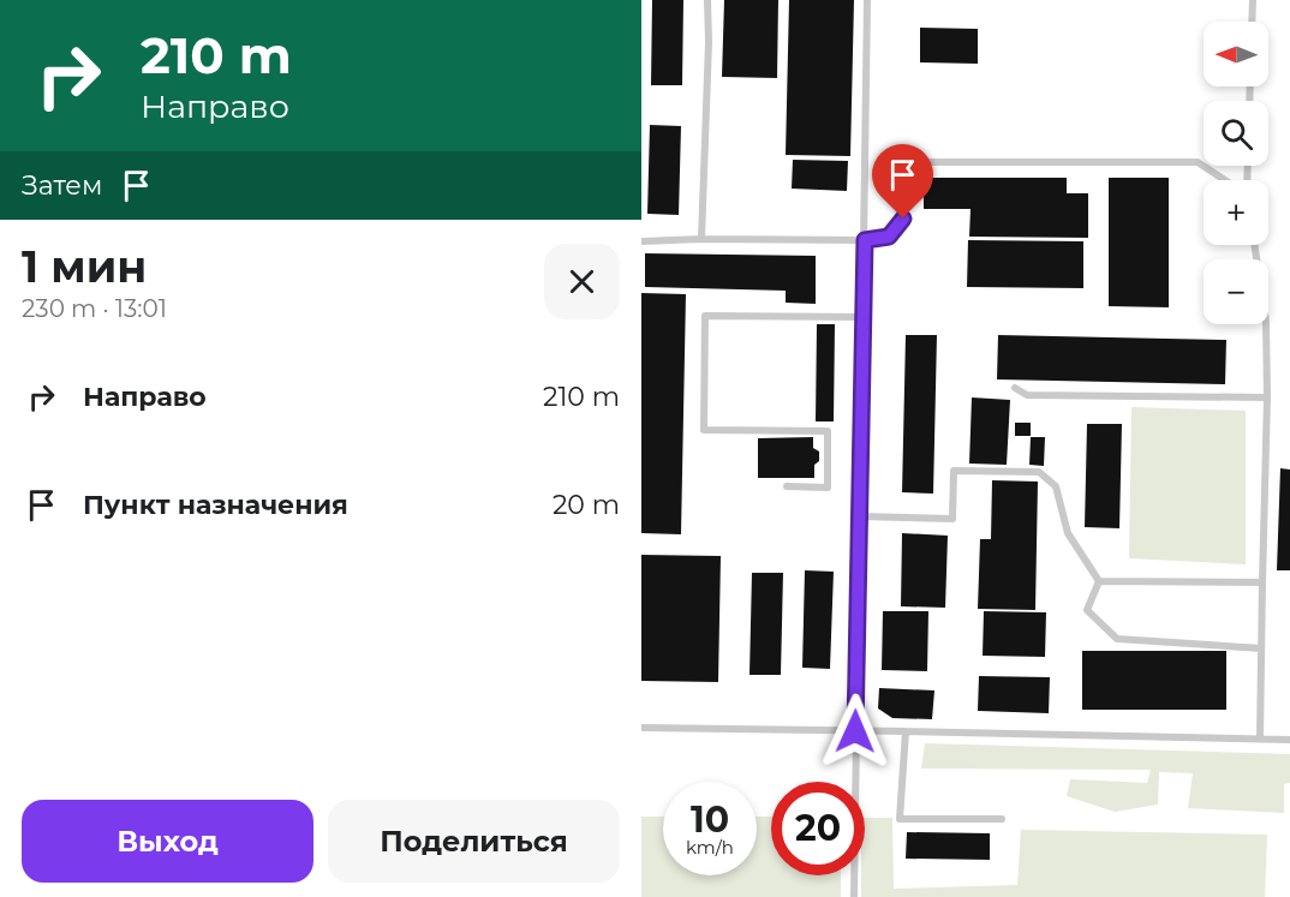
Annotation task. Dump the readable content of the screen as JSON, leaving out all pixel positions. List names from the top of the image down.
{
  "north": "left",
  "page": {
    "turn": ["210 m", "Направо"],
    "map_buttons": ["+", "−"],
    "then": "Затем",
    "heading": ["1 мин", "230 m · 13:01"],
    "list": [
      {
        "name": "Направо",
        "value": "210 m"
      },
      {
        "name": "Пункт назначения",
        "value": "20 m"
      }
    ],
    "speed": "10 km/h",
    "limit": "20",
    "buttons": ["Выход", "Поделиться"]
  }
}
